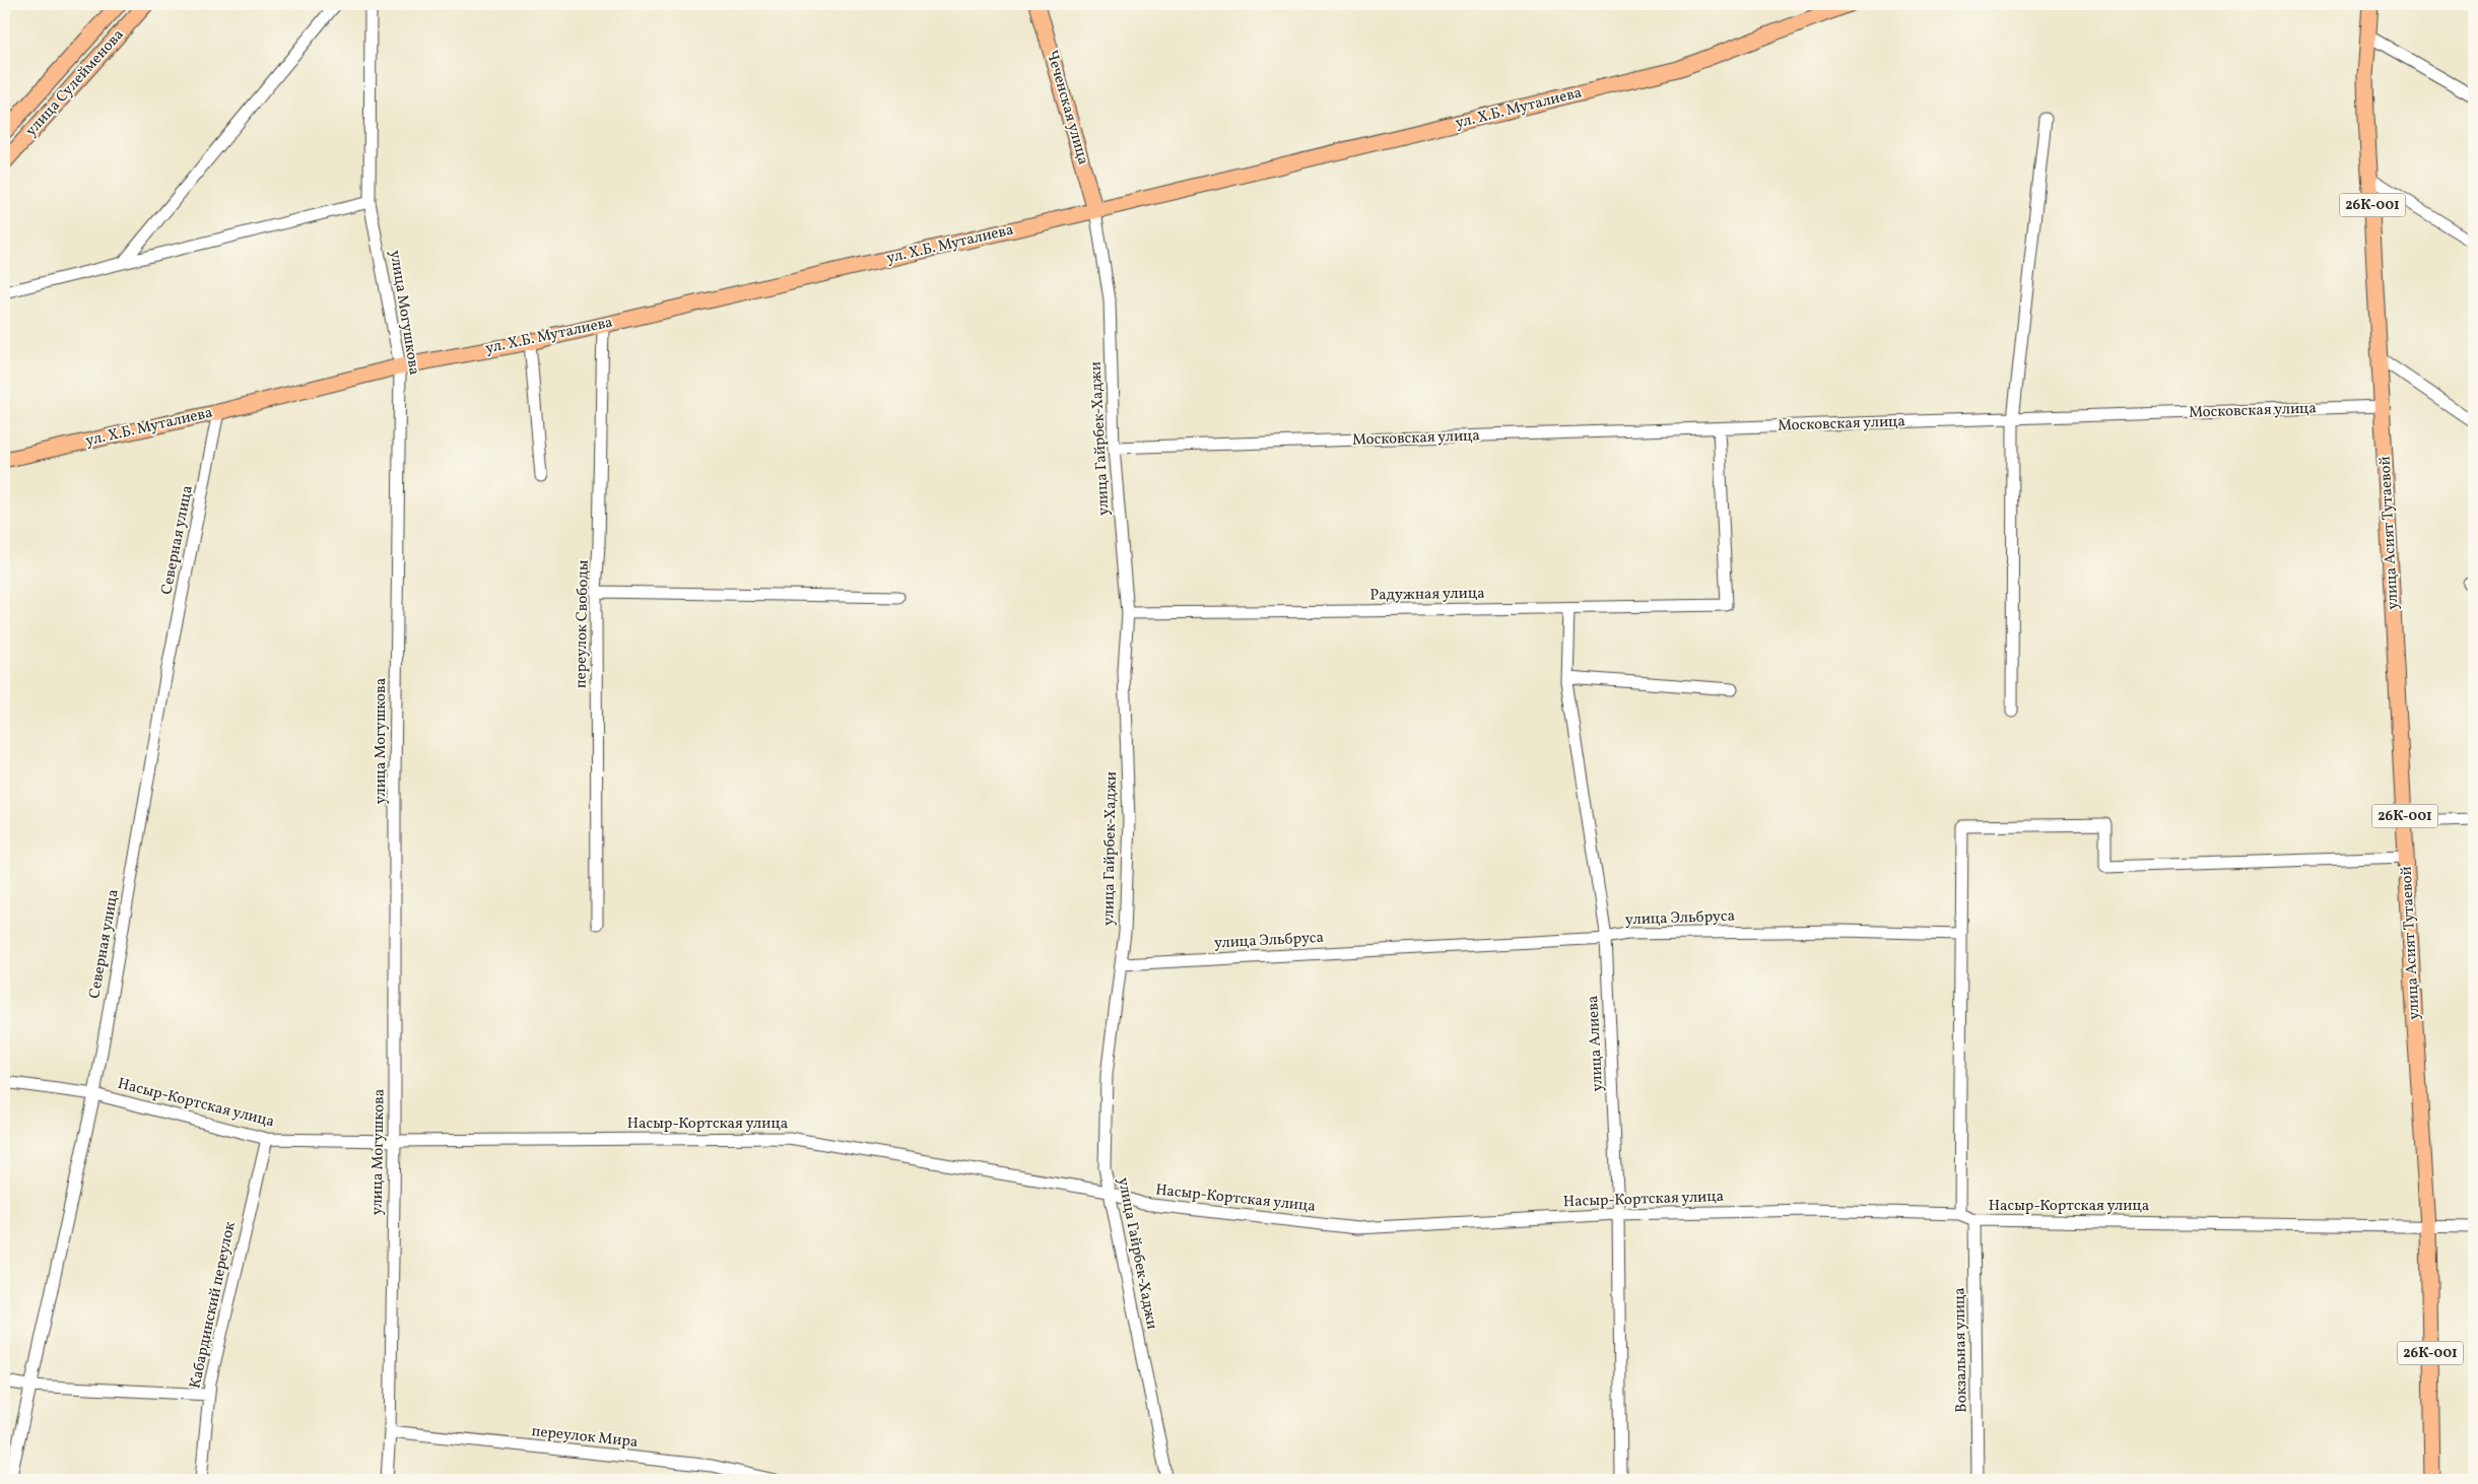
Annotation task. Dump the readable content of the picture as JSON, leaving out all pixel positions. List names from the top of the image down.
{
  "streets": {
    "main road": [
      "улица Сулейменова",
      "Чеченская улица",
      "ул. Х.Б. Муталиева",
      "26К-001",
      "улица Асият Тутаевой"
    ],
    "street": [
      "улица Могушкова",
      "Московская улица",
      "улица Гайрбек-Хаджи",
      "Северная улица",
      "Радужная улица",
      "переулок Свободы",
      "улица Эльбруса",
      "улица Алиева",
      "Насыр-Кортская улица",
      "Кабардинский переулок",
      "Вокзальная улица",
      "переулок Мира"
    ]
  },
  "crossings": [
    ["Чеченская улица", "ул. Х.Б. Муталиева"],
    ["Чеченская улица", "улица Гайрбек-Хаджи"],
    ["ул. Х.Б. Муталиева", "улица Могушкова"],
    ["ул. Х.Б. Муталиева", "улица Гайрбек-Хаджи"],
    ["ул. Х.Б. Муталиева", "Северная улица"],
    ["ул. Х.Б. Муталиева", "переулок Свободы"],
    ["26К-001", "Московская улица"],
    ["26К-001", "улица Асият Тутаевой"],
    ["улица Могушкова", "Насыр-Кортская улица"],
    ["улица Могушкова", "переулок Мира"],
    ["Московская улица", "улица Гайрбек-Хаджи"],
    ["Московская улица", "улица Асият Тутаевой"],
    ["Московская улица", "Радужная улица"],
    ["улица Гайрбек-Хаджи", "Радужная улица"],
    ["улица Гайрбек-Хаджи", "улица Эльбруса"],
    ["улица Гайрбек-Хаджи", "Насыр-Кортская улица"],
    ["улица Асият Тутаевой", "Насыр-Кортская улица"],
    ["Северная улица", "Насыр-Кортская улица"],
    ["Радужная улица", "улица Алиева"],
    ["улица Эльбруса", "улица Алиева"],
    ["улица Алиева", "Насыр-Кортская улица"],
    ["Насыр-Кортская улица", "Кабардинский переулок"],
    ["Насыр-Кортская улица", "Вокзальная улица"]
  ]
}
